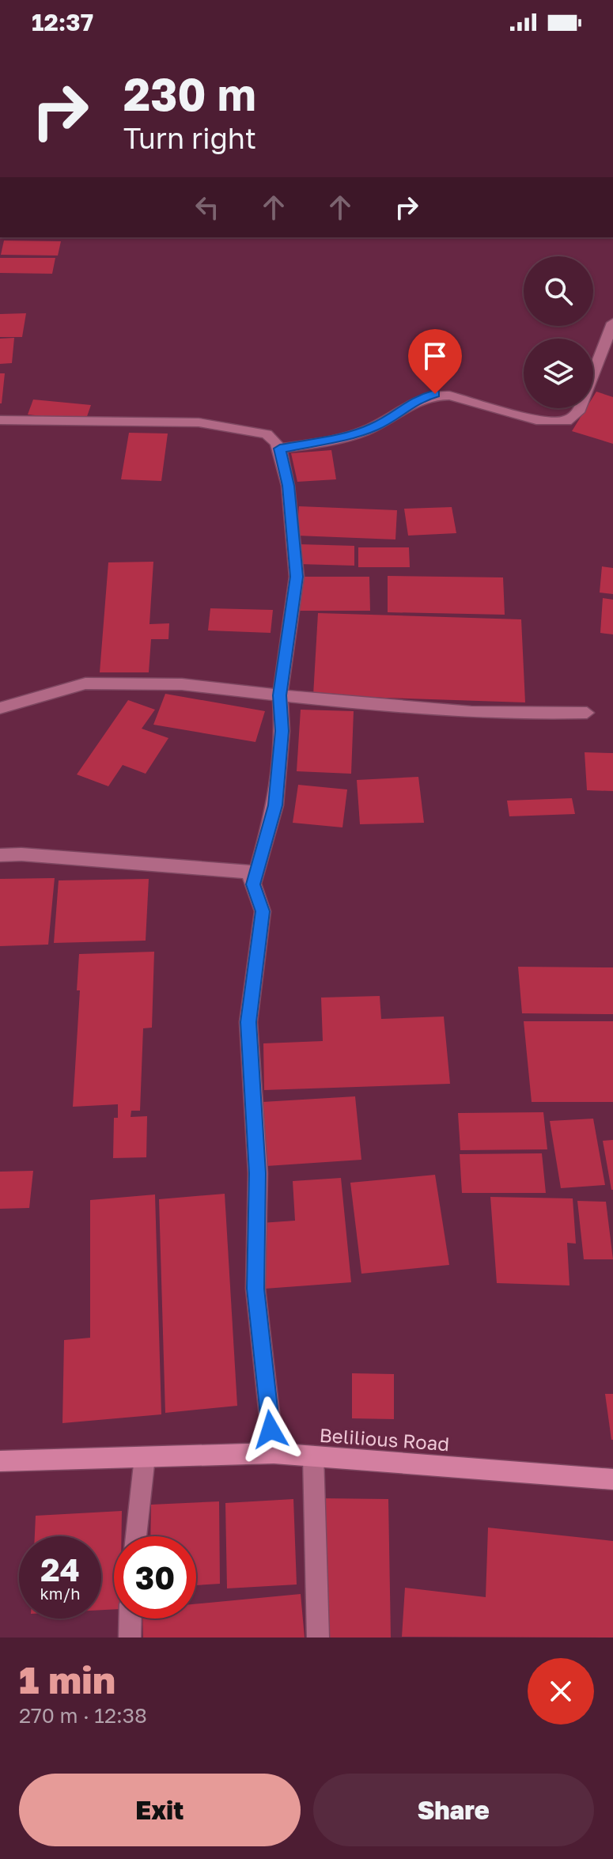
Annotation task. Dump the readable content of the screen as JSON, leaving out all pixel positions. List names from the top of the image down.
{
  "streets": {
    "main road": ["Belilious Road"]
  },
  "page": {
    "status": "12:37",
    "turn": ["230 m", "Turn right"],
    "speed": "24 km/h",
    "limit": "30",
    "heading": ["1 min", "270 m · 12:38"],
    "buttons": ["Exit", "Share"]
  }
}
